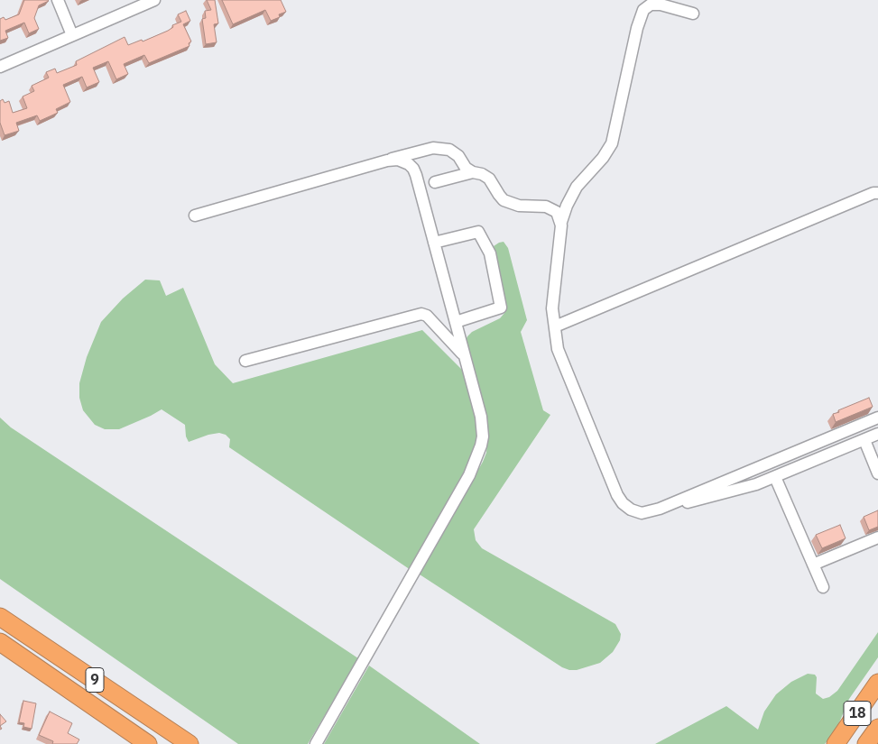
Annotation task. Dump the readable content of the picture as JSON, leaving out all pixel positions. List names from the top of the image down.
{
  "streets": {
    "highway": ["9", "18"]
  }
}
